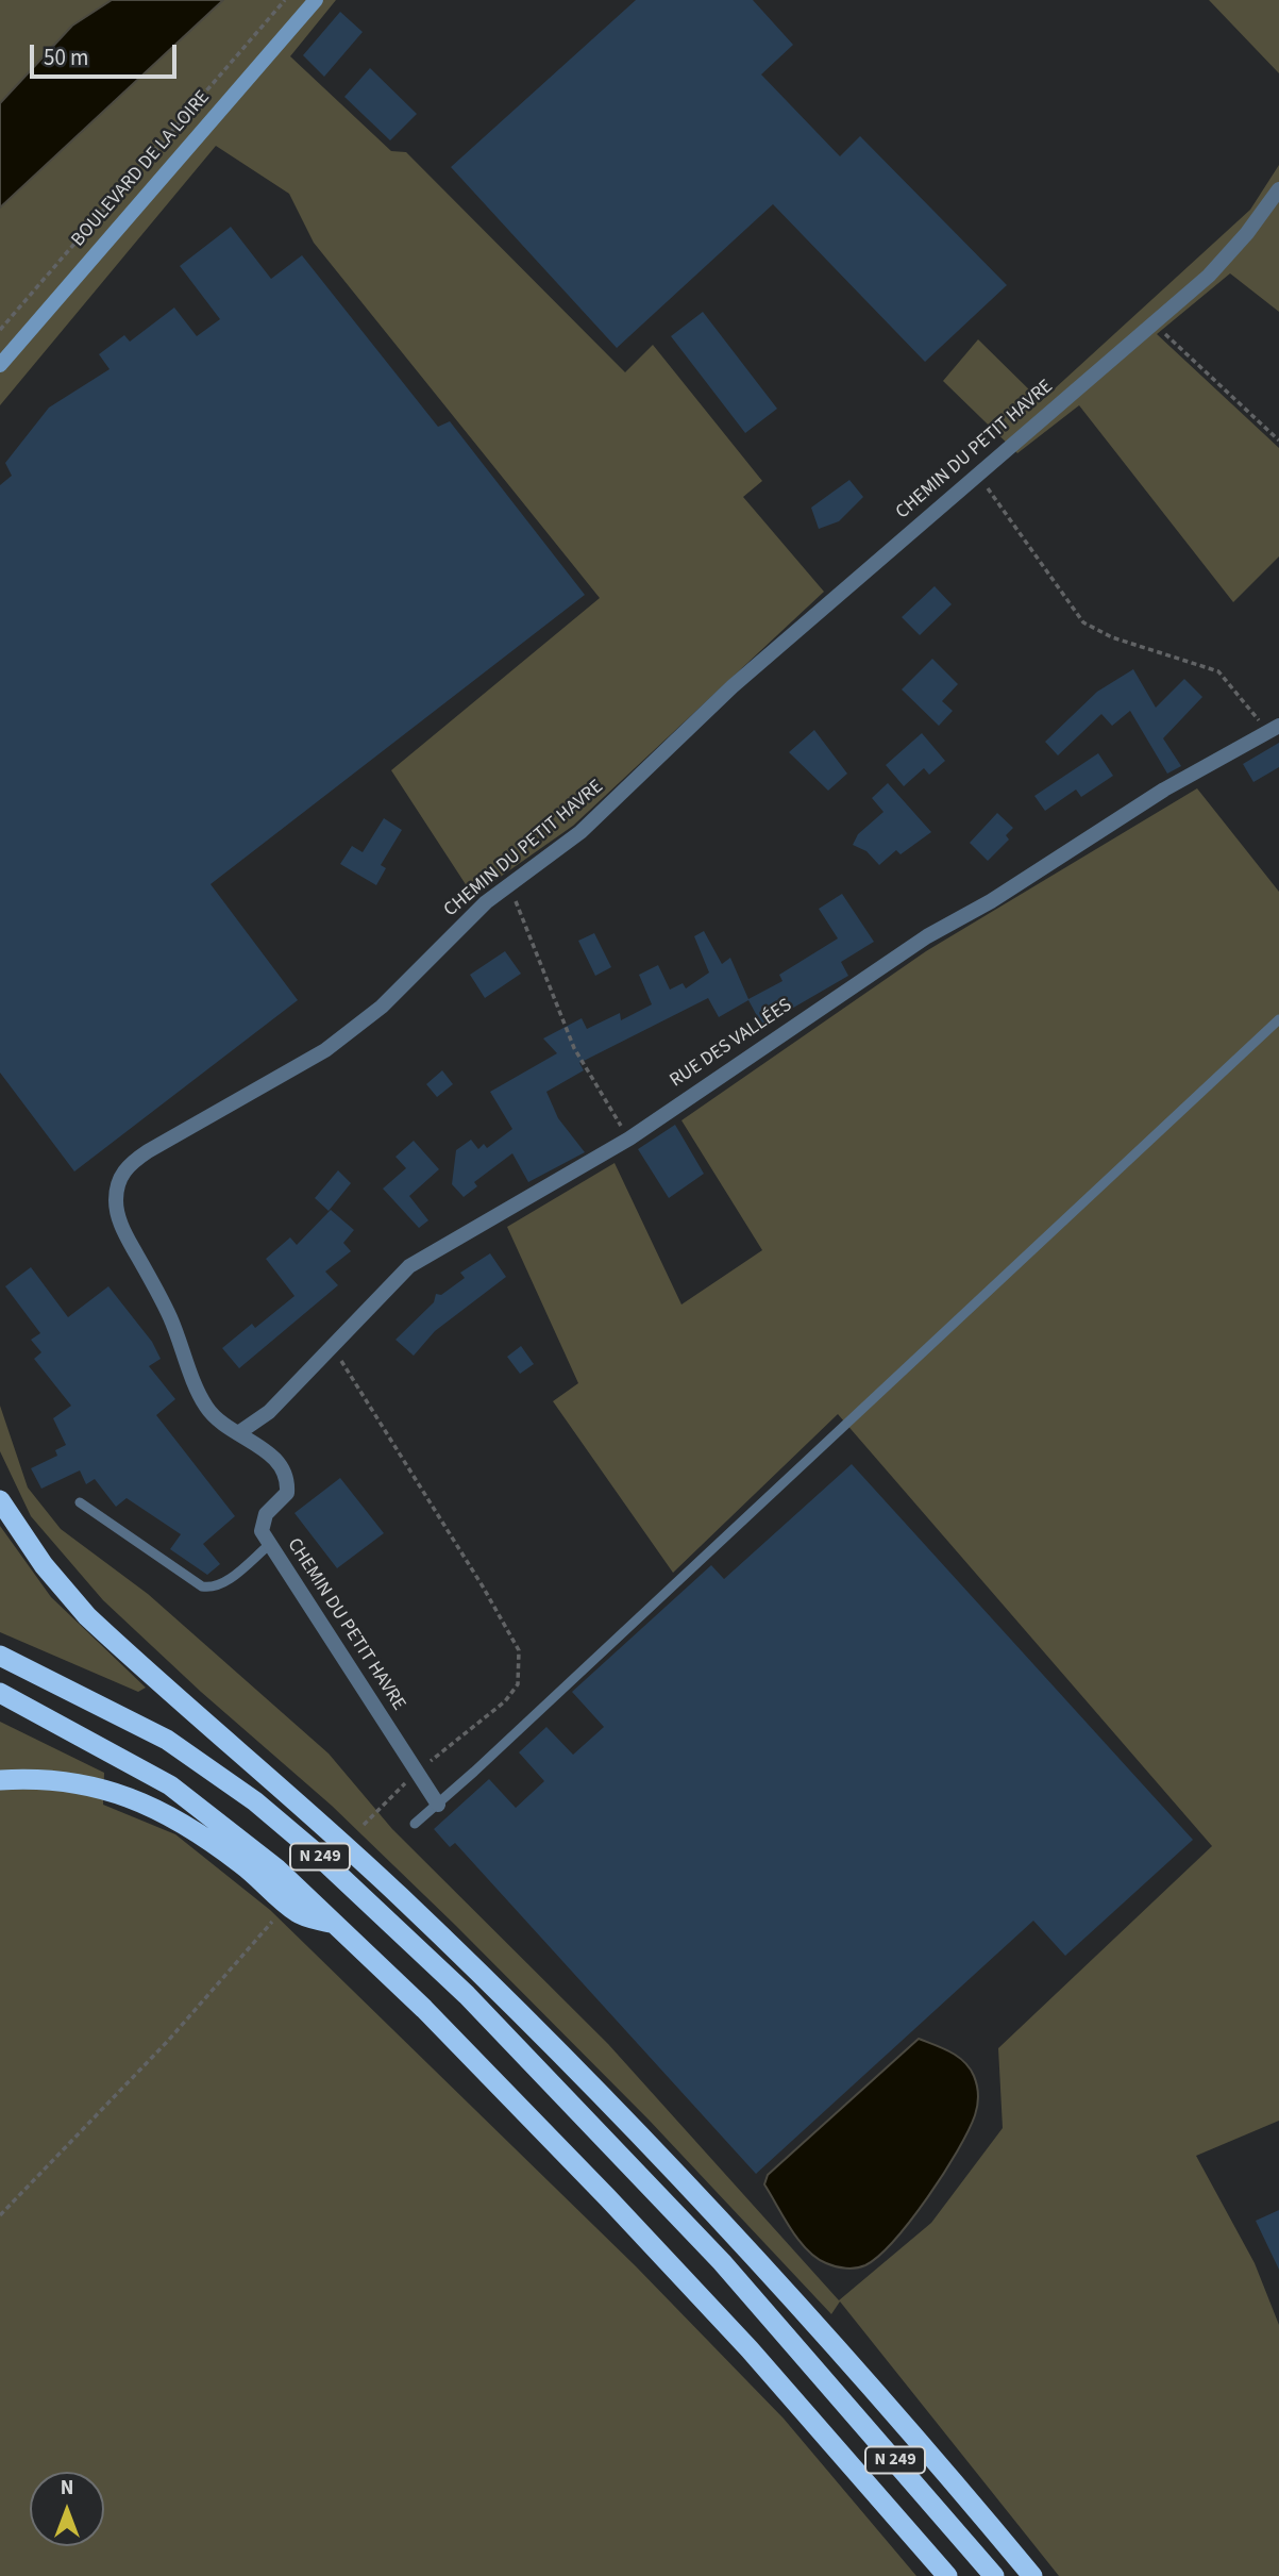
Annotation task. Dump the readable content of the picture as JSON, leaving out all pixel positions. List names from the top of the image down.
{
  "streets": {
    "highway": ["N 249"],
    "main road": ["BOULEVARD DE LA LOIRE"],
    "street": ["CHEMIN DU PETIT HAVRE", "RUE DES VALLÉES"]
  },
  "crossings": [
    ["CHEMIN DU PETIT HAVRE", "RUE DES VALLÉES"]
  ],
  "scale_bar": "50 m",
  "north": "top"
}
